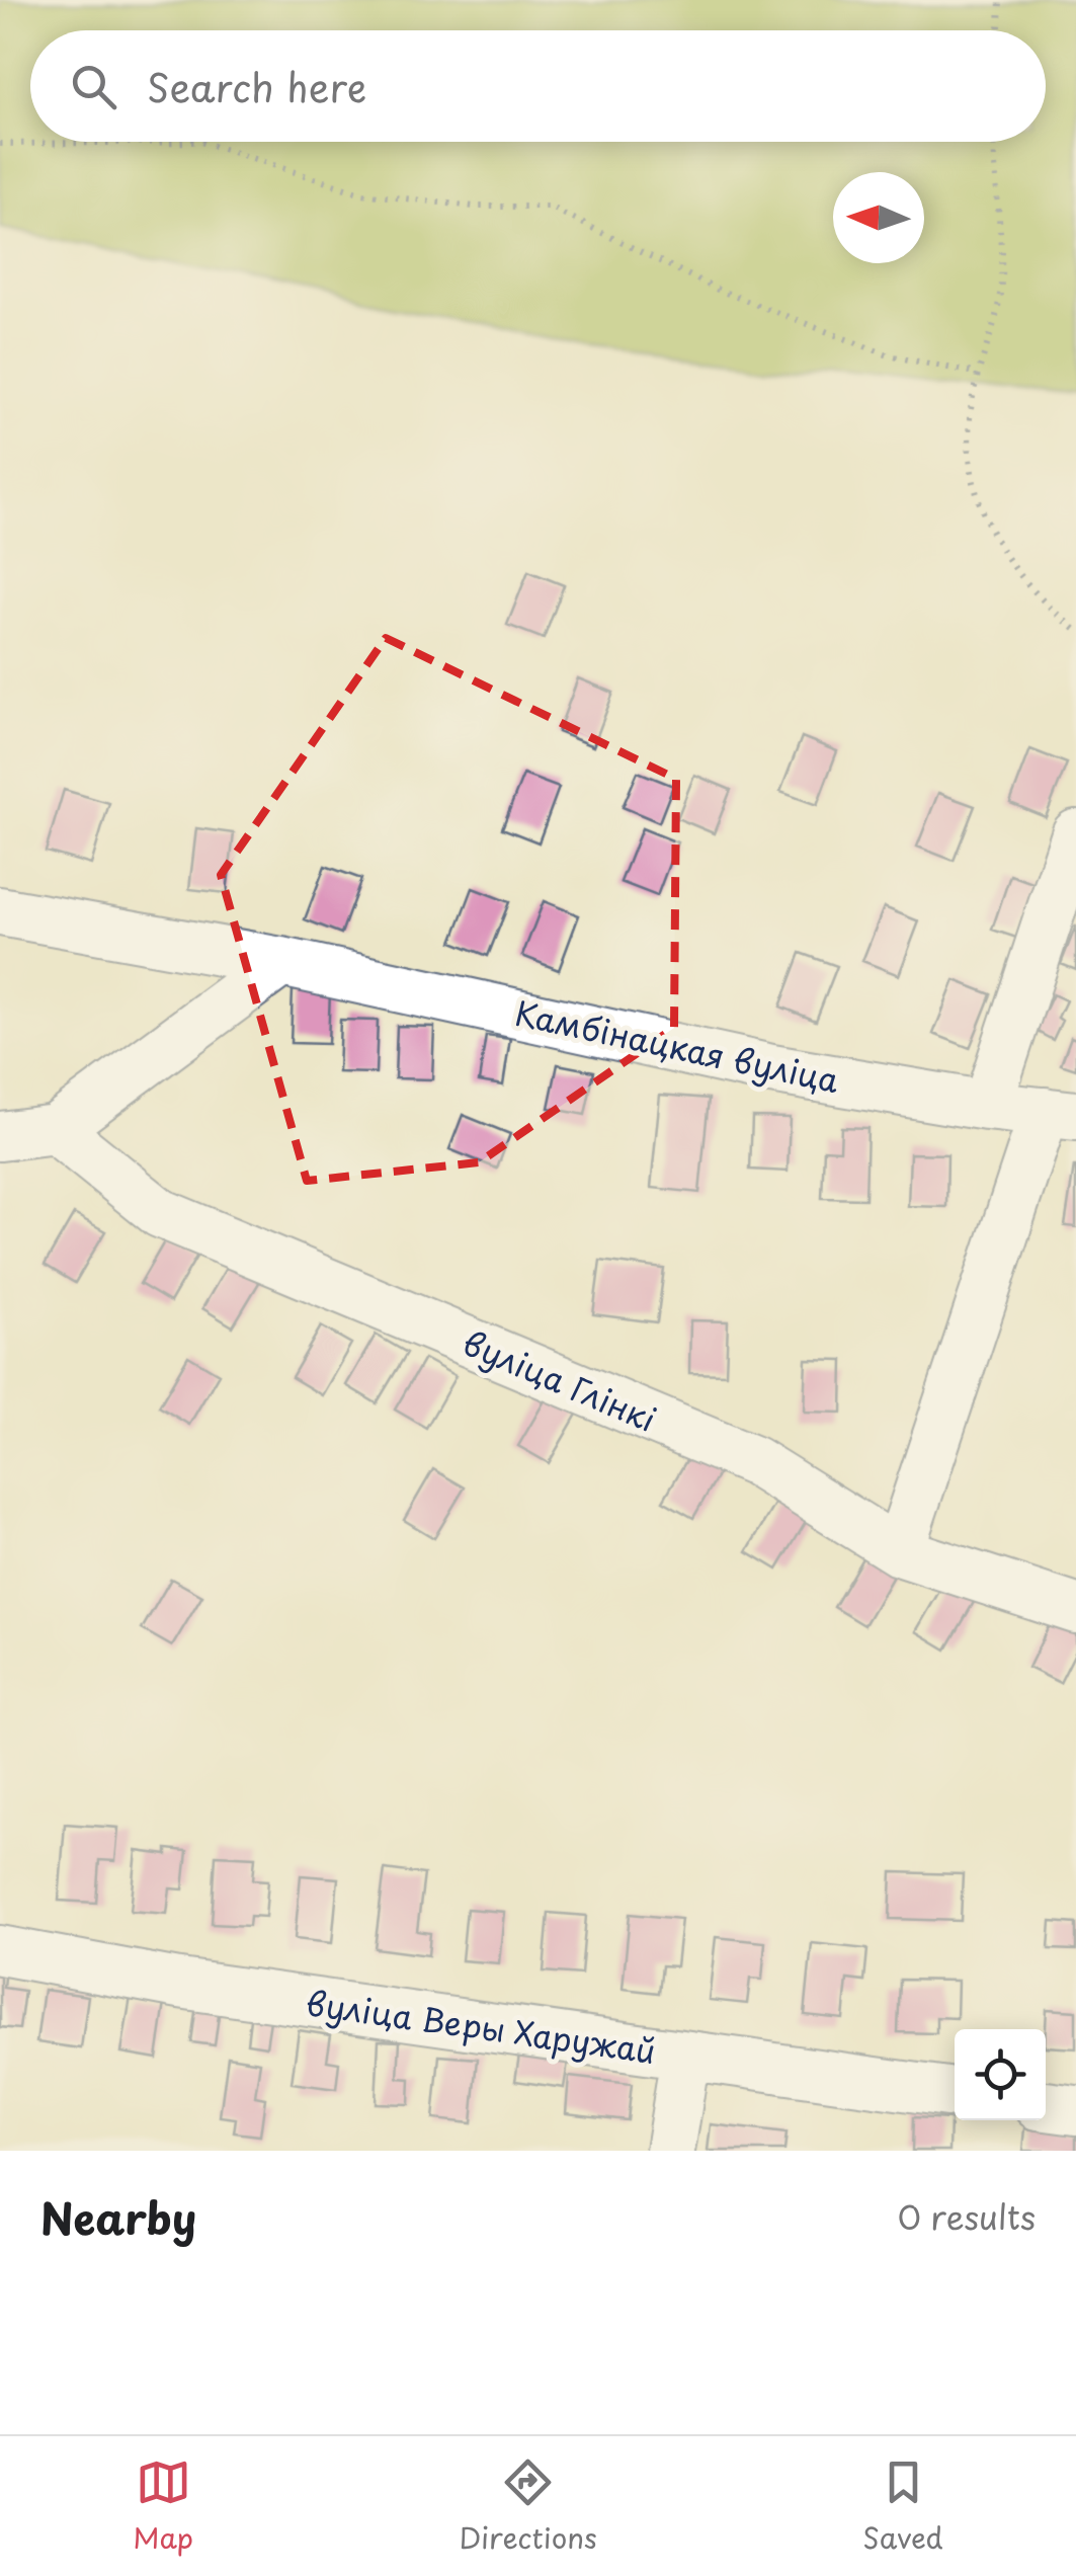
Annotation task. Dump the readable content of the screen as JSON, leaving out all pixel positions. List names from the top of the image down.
{
  "streets": {
    "street": ["Камбінацкая вуліца", "вуліца Глінкі", "вуліца Веры Харужай"]
  },
  "north": "left",
  "page": {
    "search": "Search here",
    "heading": ["Nearby", "0 results"],
    "nav": ["Map", "Directions", "Saved"]
  }
}
